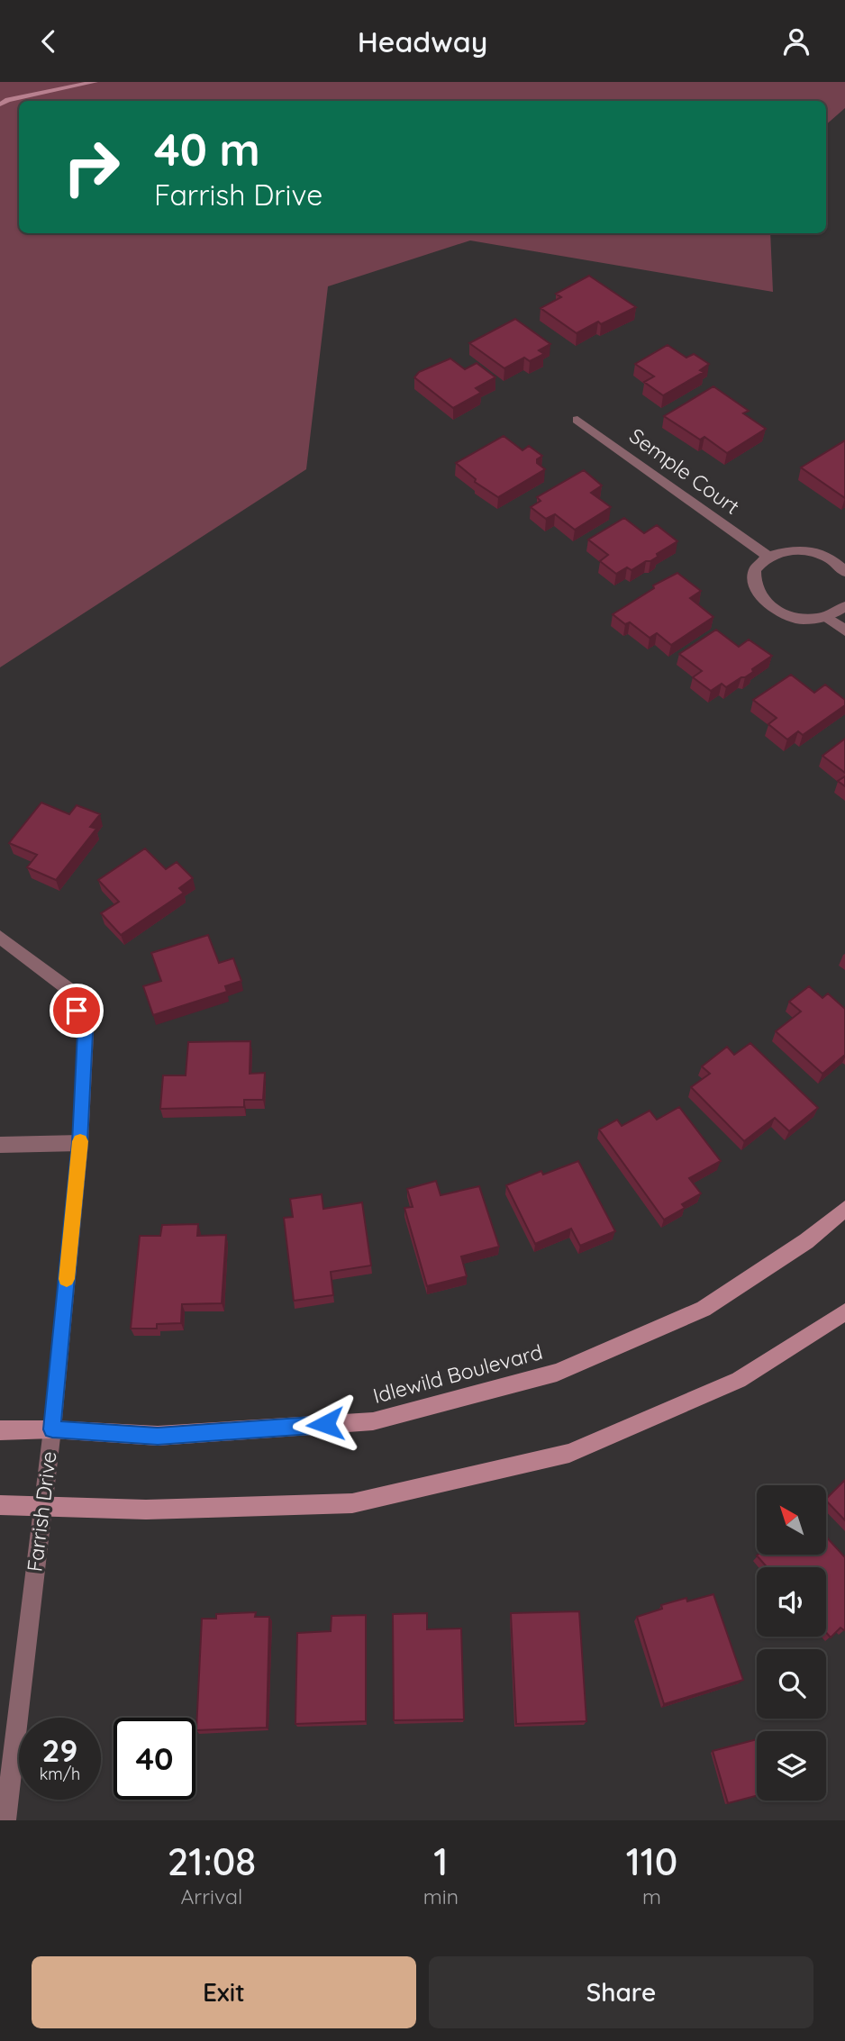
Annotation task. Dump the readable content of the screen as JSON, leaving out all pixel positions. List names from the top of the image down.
{
  "streets": {
    "street": ["Semple Court", "Idlewild Boulevard", "Farrish Drive"]
  },
  "crossings": [
    ["Idlewild Boulevard", "Farrish Drive"]
  ],
  "north": "top left",
  "page": {
    "header": "Headway",
    "turn": ["40 m", "Farrish Drive"],
    "speed": "29 km/h",
    "limit": "40",
    "eta": [
      "21:08",
      "Arrival",
      "1",
      "min",
      "110",
      "m"
    ],
    "buttons": ["Exit", "Share"]
  }
}
